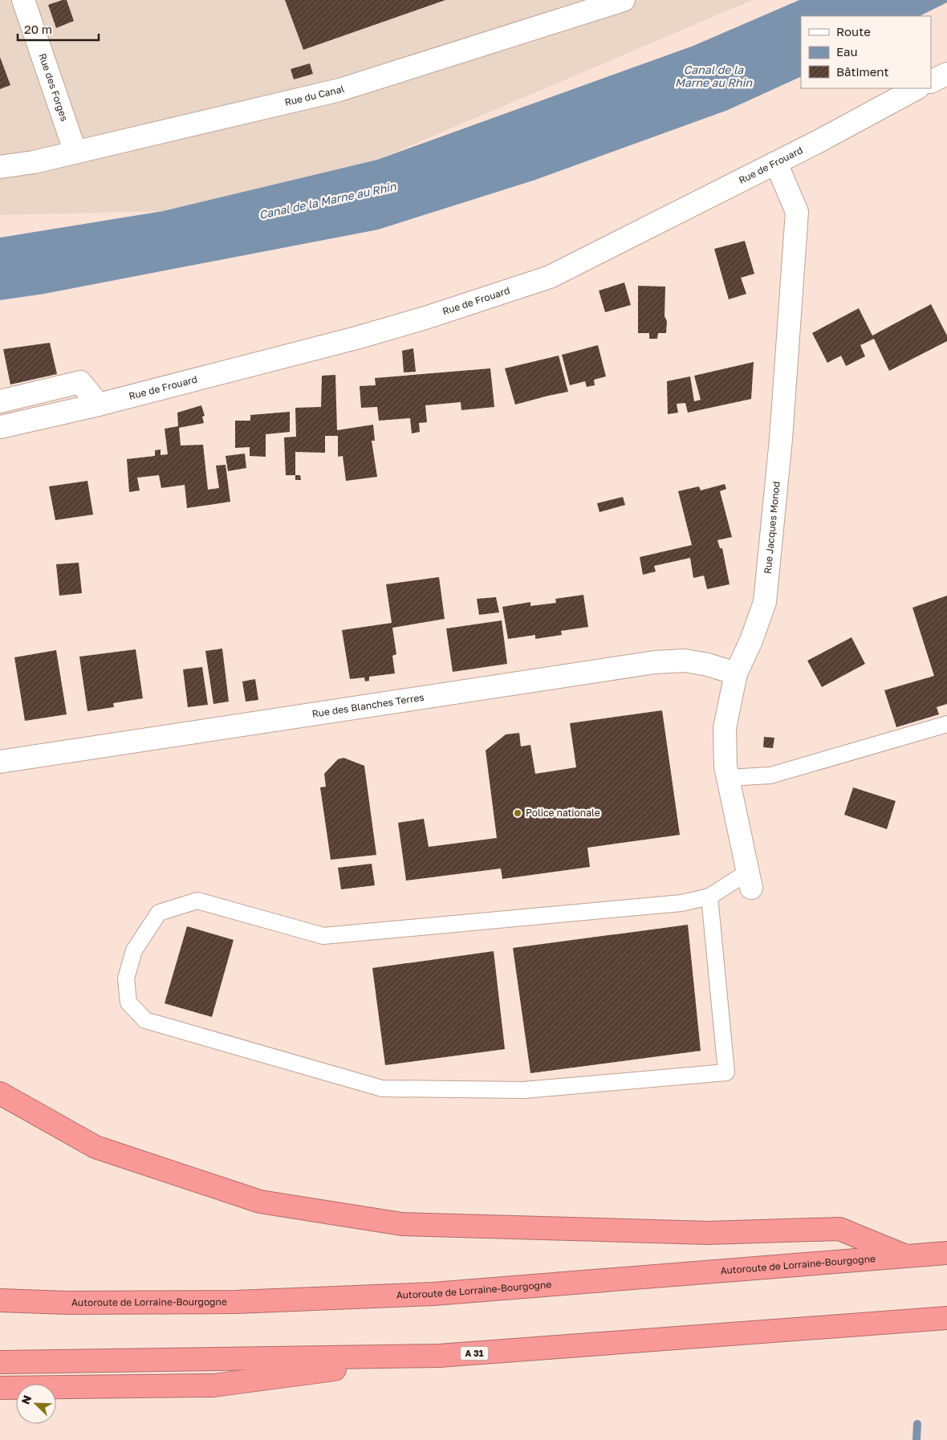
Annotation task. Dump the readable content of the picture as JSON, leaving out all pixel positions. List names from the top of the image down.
{
  "streets": {
    "highway": ["Autoroute de Lorraine-Bourgogne", "A 31"],
    "street": [
      "Rue des Forges",
      "Rue du Canal",
      "Rue de Frouard",
      "Rue Jacques Monod",
      "Rue des Blanches Terres"
    ]
  },
  "crossings": [
    ["Rue des Forges", "Rue du Canal"],
    ["Rue de Frouard", "Rue Jacques Monod"],
    ["Rue Jacques Monod", "Rue des Blanches Terres"]
  ],
  "water": ["Canal de la Marne au Rhin"],
  "places": ["Police nationale"],
  "legend": ["Route", "Eau", "Bâtiment"],
  "scale_bar": "20 m",
  "north": "top left"
}
